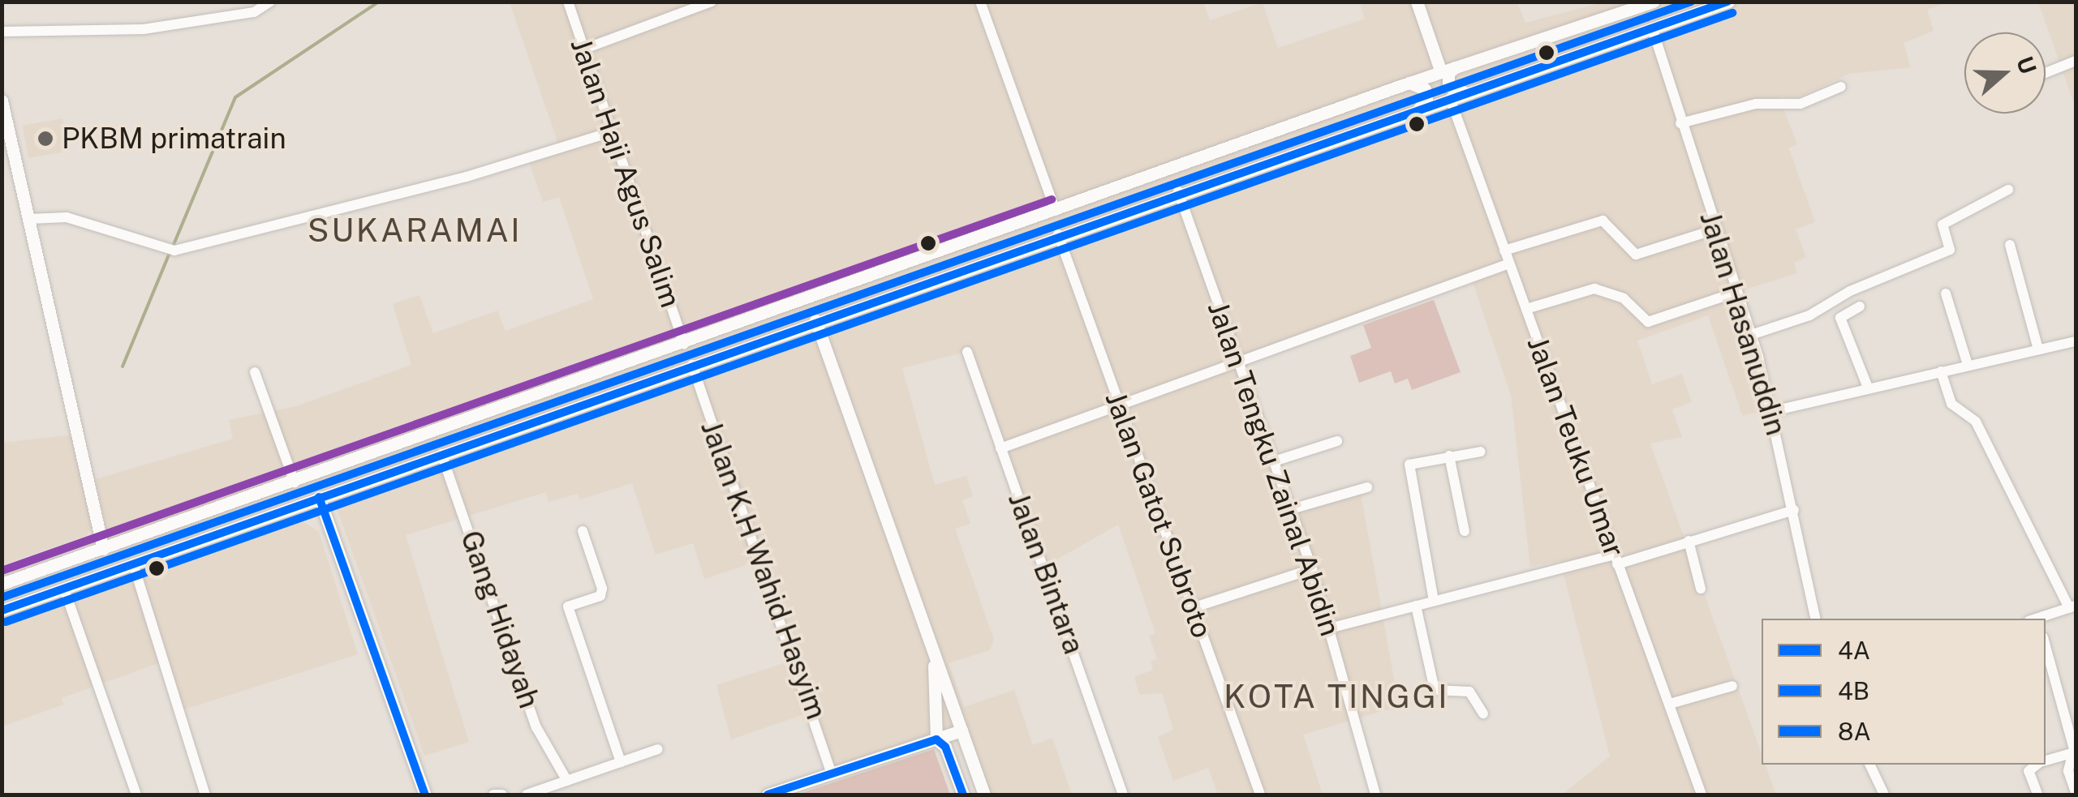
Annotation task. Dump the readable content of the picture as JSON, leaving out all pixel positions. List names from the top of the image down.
{
  "streets": {
    "street": [
      "Jalan Haji Agus Salim",
      "Jalan Hasanuddin",
      "Jalan Teuku Umar",
      "Jalan Tengku Zainal Abidin",
      "Jalan Gatot Subroto",
      "Jalan K.H Wahid Hasyim",
      "Jalan Bintara",
      "Gang Hidayah"
    ]
  },
  "districts": ["SUKARAMAI", "KOTA TINGGI"],
  "places": ["PKBM primatrain"],
  "lines": ["transit line 4A", "transit line 8A", "transit line 4B"],
  "legend": ["4A", "4B", "8A"],
  "north": "right"
}
